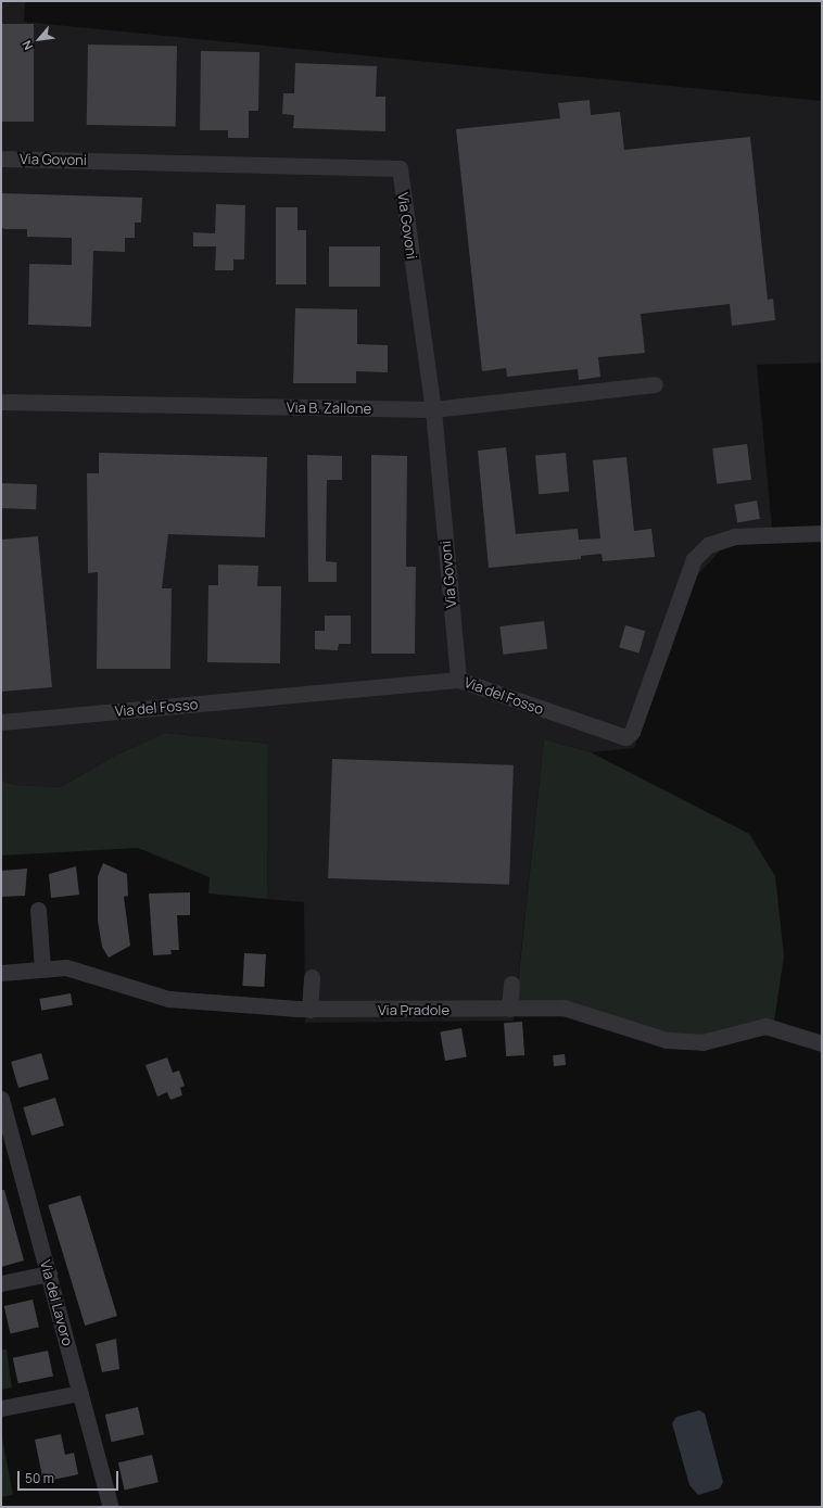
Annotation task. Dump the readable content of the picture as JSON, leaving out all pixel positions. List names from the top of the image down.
{
  "streets": {
    "street": [
      "Via Govoni",
      "Via B. Zallone",
      "Via del Fosso",
      "Via Pradole",
      "Via del Lavoro"
    ]
  },
  "crossings": [
    ["Via Govoni", "Via B. Zallone"],
    ["Via Govoni", "Via del Fosso"]
  ],
  "scale_bar": "50 m",
  "north": "bottom left"
}
